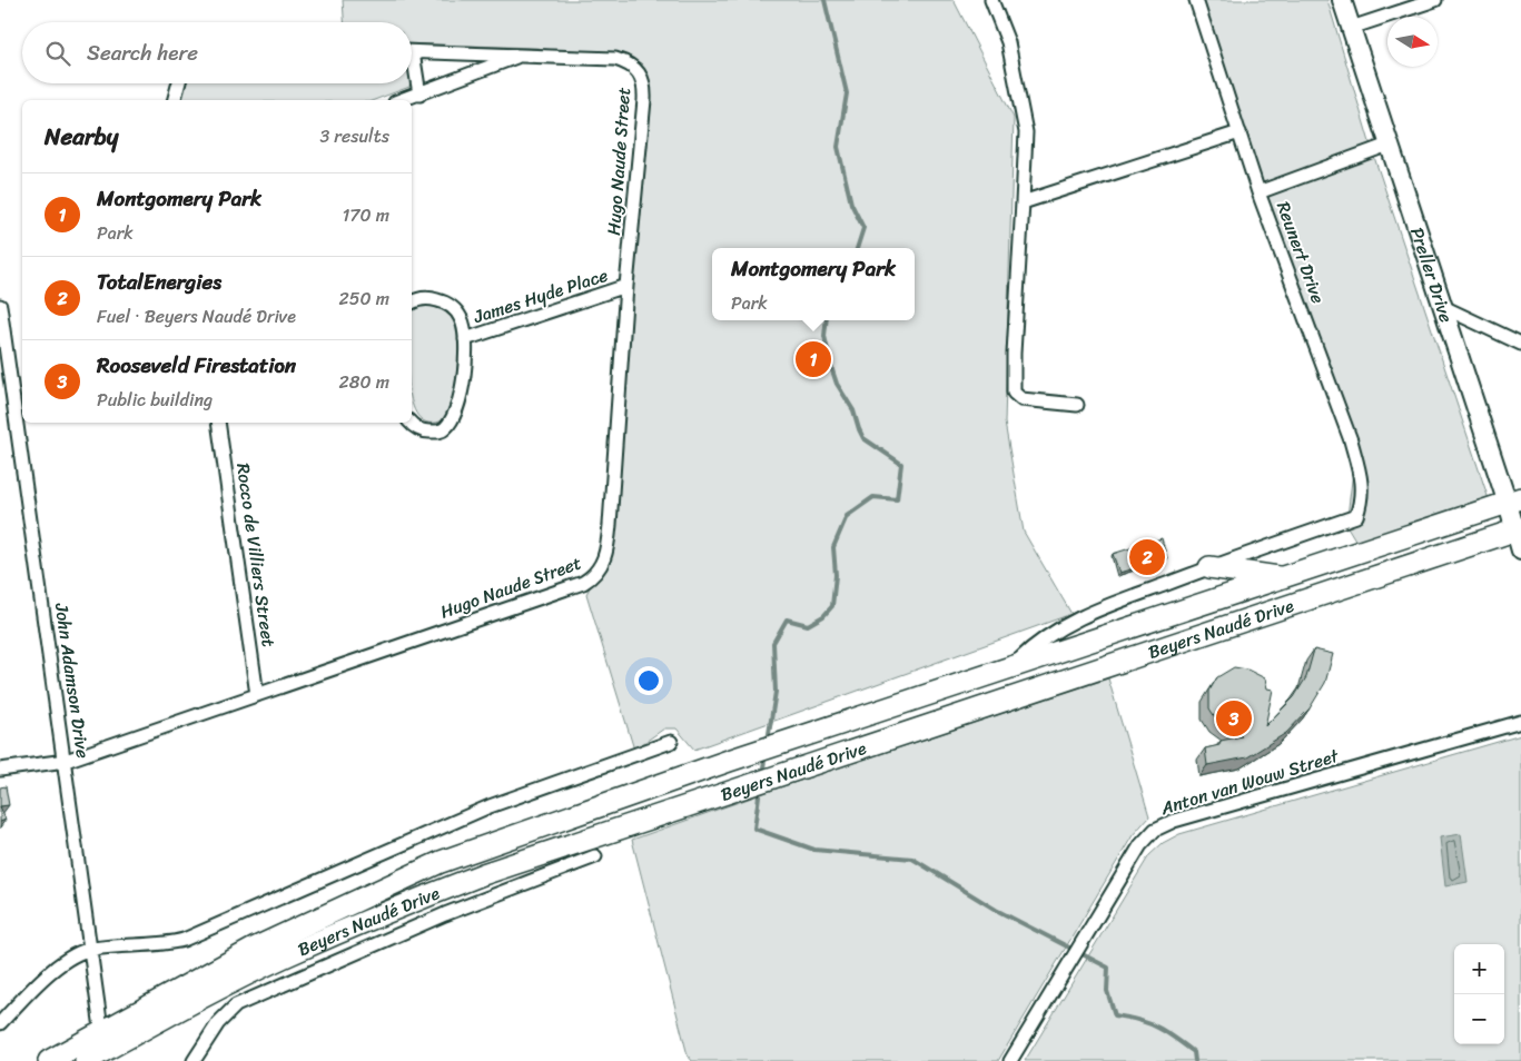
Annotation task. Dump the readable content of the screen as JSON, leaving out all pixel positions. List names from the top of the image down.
{
  "streets": {
    "main road": ["Preller Drive", "Beyers Naudé Drive"],
    "street": [
      "Hugo Naude Street",
      "Reunert Drive",
      "James Hyde Place",
      "Rocco de Villiers Street",
      "John Adamson Drive",
      "Anton van Wouw Street"
    ]
  },
  "crossings": [
    ["Hugo Naude Street", "James Hyde Place"],
    ["Hugo Naude Street", "Rocco de Villiers Street"],
    ["Hugo Naude Street", "John Adamson Drive"],
    ["Reunert Drive", "Beyers Naudé Drive"],
    ["Preller Drive", "Beyers Naudé Drive"],
    ["Beyers Naudé Drive", "John Adamson Drive"]
  ],
  "north": "right",
  "page": {
    "search": "Search here",
    "heading": ["Nearby", "3 results"],
    "list": [
      {
        "mark": "1",
        "name": "Montgomery Park",
        "note": "Park",
        "value": "170 m"
      },
      {
        "mark": "2",
        "name": "TotalEnergies",
        "note": "Fuel · Beyers Naudé Drive",
        "value": "250 m"
      },
      {
        "mark": "3",
        "name": "Rooseveld Firestation",
        "note": "Public building",
        "value": "280 m"
      }
    ],
    "popup": ["Montgomery Park", "Park"],
    "pins": ["1", "2", "3"],
    "map_buttons": ["+", "−"]
  }
}
